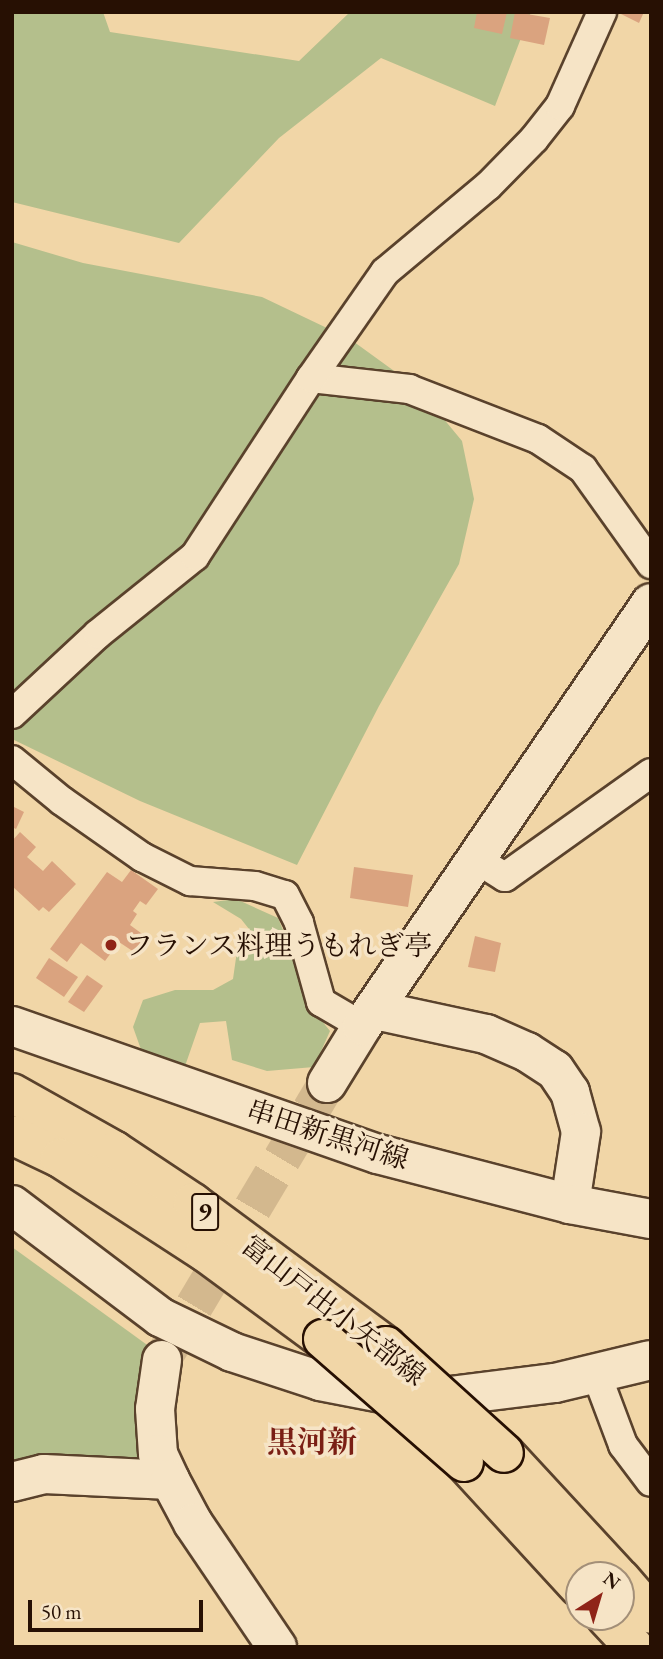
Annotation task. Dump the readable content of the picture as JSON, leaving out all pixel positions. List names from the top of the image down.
{
  "streets": {
    "main road": ["9", "富山戸出小矢部線"],
    "street": ["串田新黒河線"]
  },
  "districts": ["黒河新"],
  "places": ["フランス料理うもれぎ亭"],
  "scale_bar": "50 m",
  "north": "top right"
}
